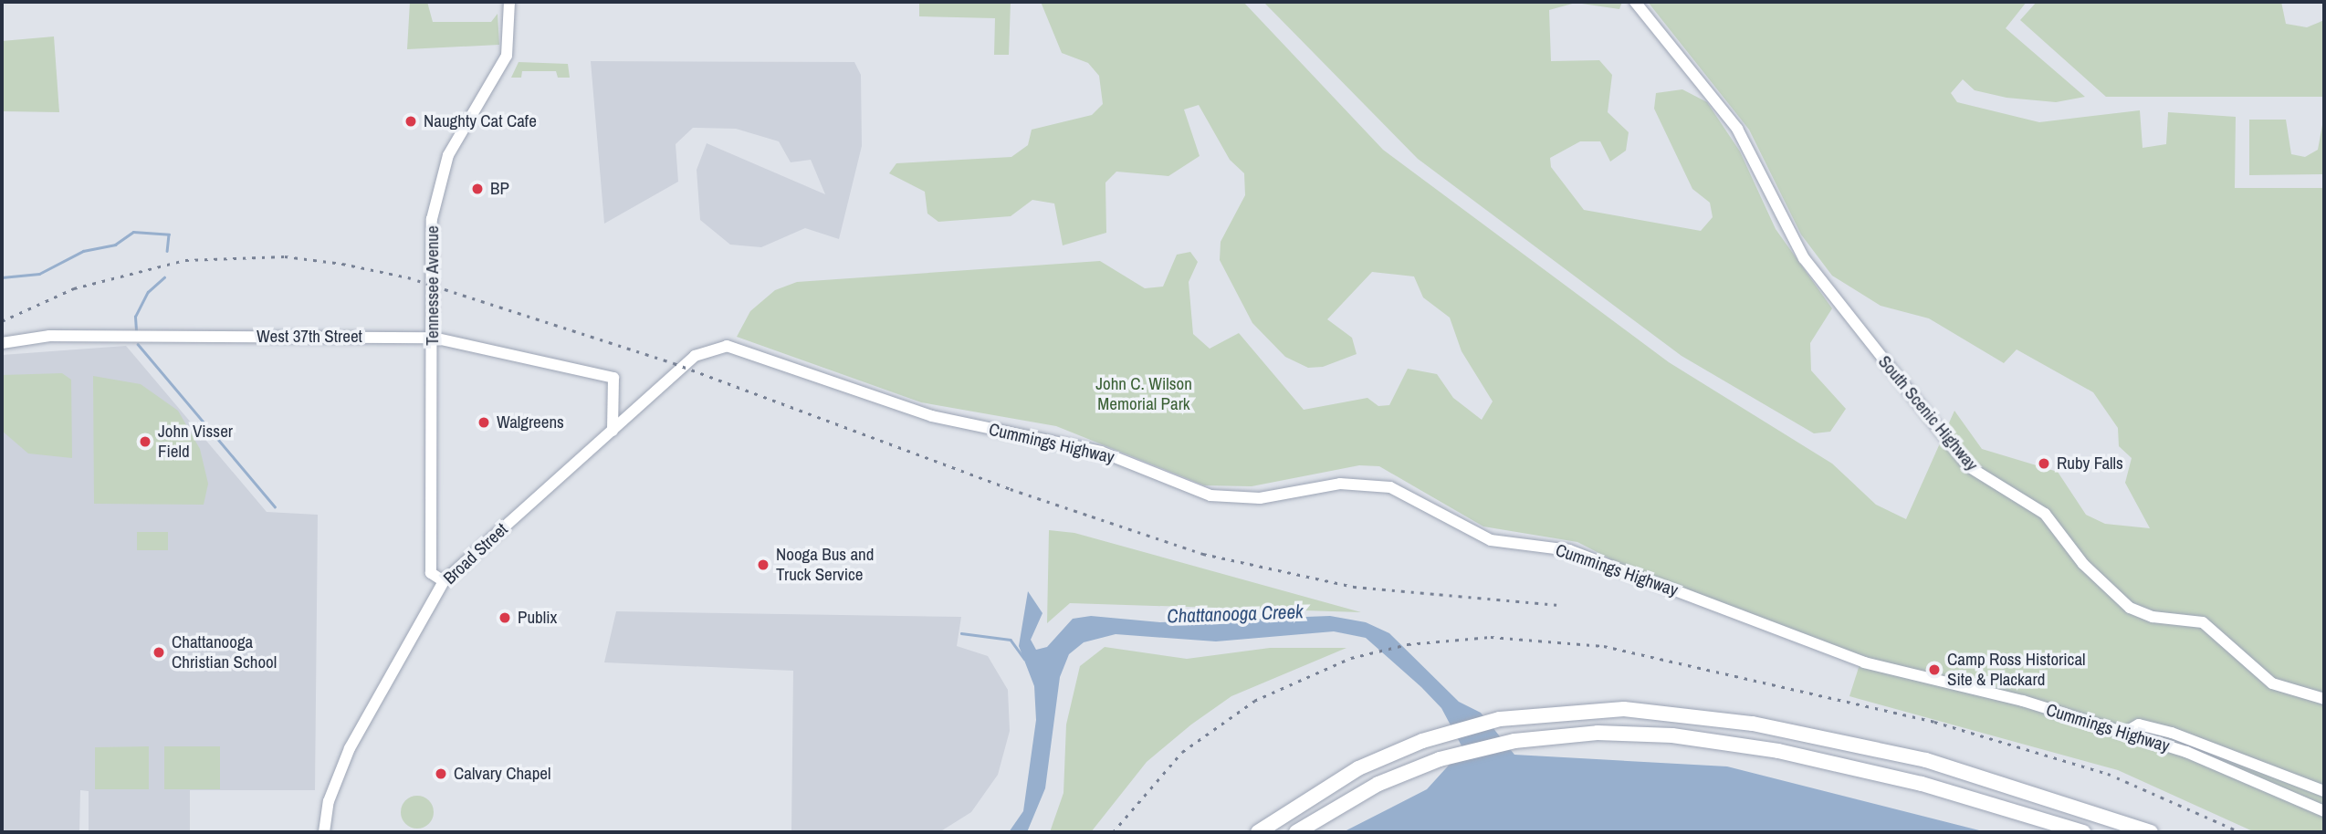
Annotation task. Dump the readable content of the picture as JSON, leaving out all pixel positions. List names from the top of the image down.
{
  "streets": {
    "main road": [
      "Tennessee Avenue",
      "West 37th Street",
      "South Scenic Highway",
      "Cummings Highway",
      "Broad Street"
    ]
  },
  "crossings": [
    ["Tennessee Avenue", "West 37th Street"],
    ["Tennessee Avenue", "Broad Street"],
    ["West 37th Street", "Broad Street"],
    ["Cummings Highway", "Broad Street"]
  ],
  "water": ["Chattanooga Creek"],
  "parks": ["John C. Wilson Memorial Park"],
  "places": [
    "Naughty Cat Cafe",
    "BP",
    "Walgreens",
    "John Visser Field",
    "Ruby Falls",
    "Nooga Bus and Truck Service",
    "Publix",
    "Chattanooga Christian School",
    "Camp Ross Historical Site & Plackard",
    "Calvary Chapel"
  ]
}
